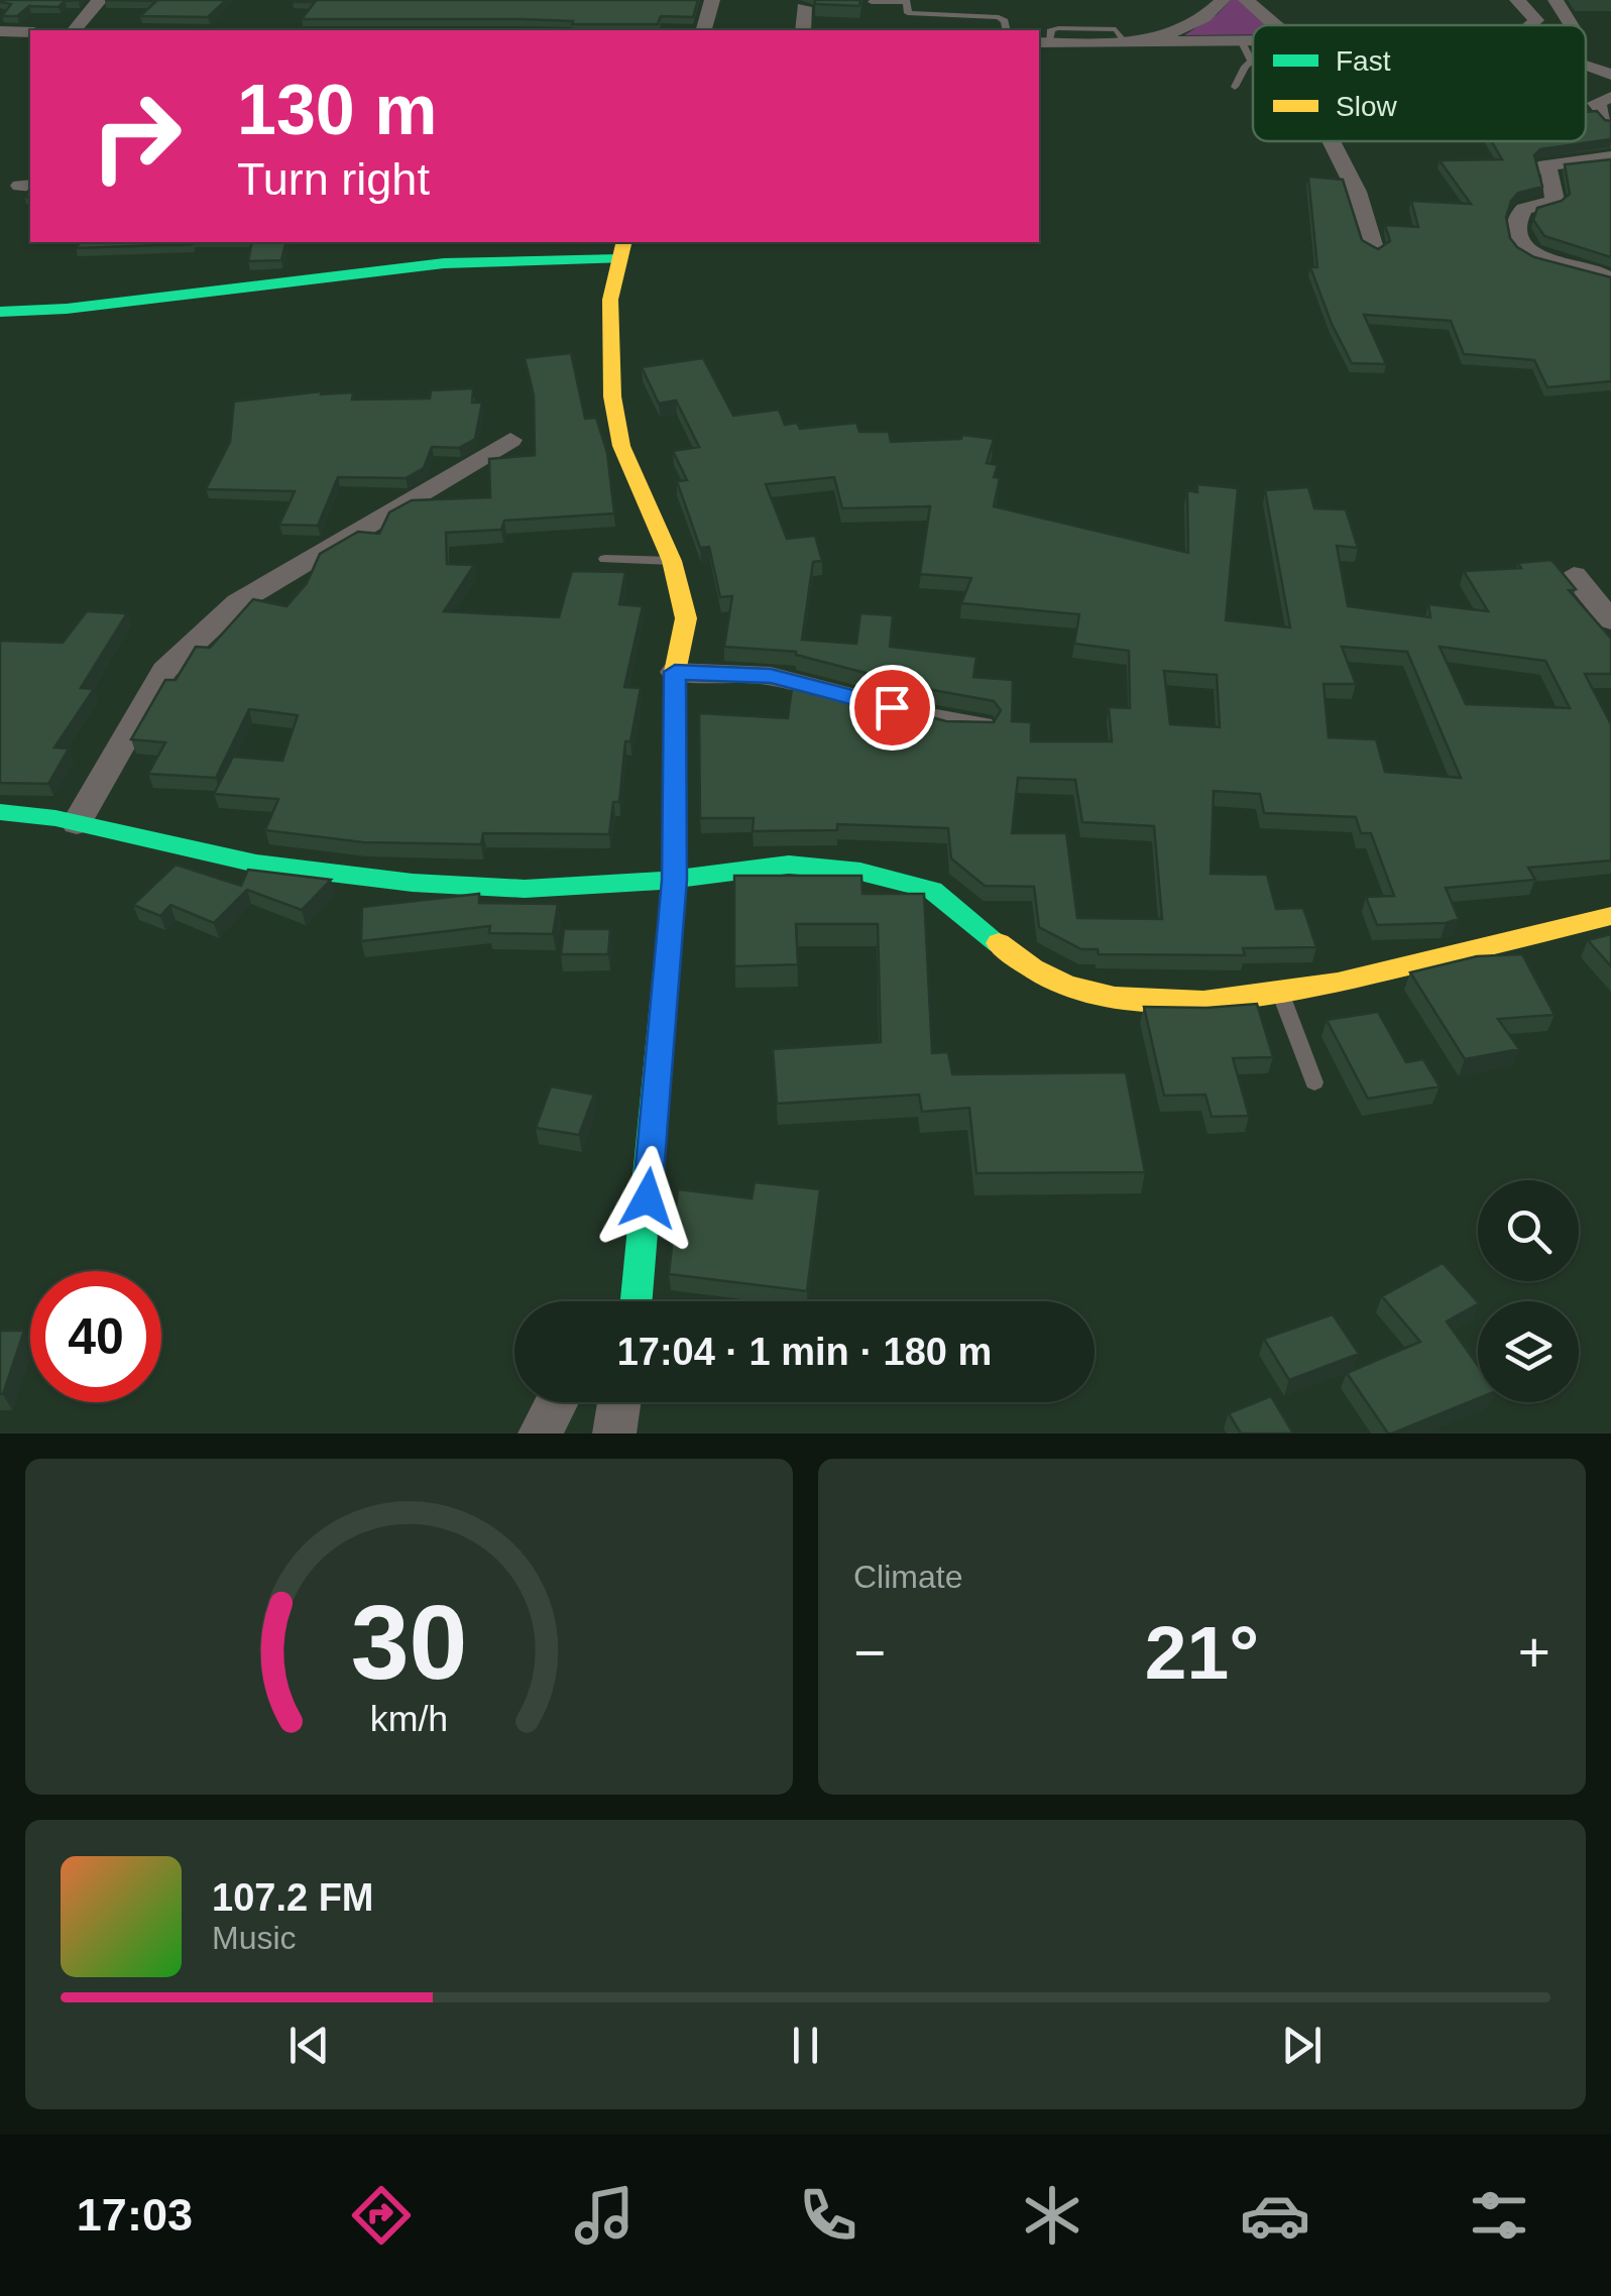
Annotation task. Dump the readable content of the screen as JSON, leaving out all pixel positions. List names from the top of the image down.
{
  "legend": ["Fast", "Slow"],
  "page": {
    "turn": ["130 m", "Turn right"],
    "limit": "40",
    "trip": "17:04 · 1 min · 180 m",
    "tile": "Climate",
    "heat": ["−", "21°", "+"],
    "song": ["107.2 FM", "Music"],
    "tabs": "17:03",
    "gauge": ["30", "km/h"]
  }
}
